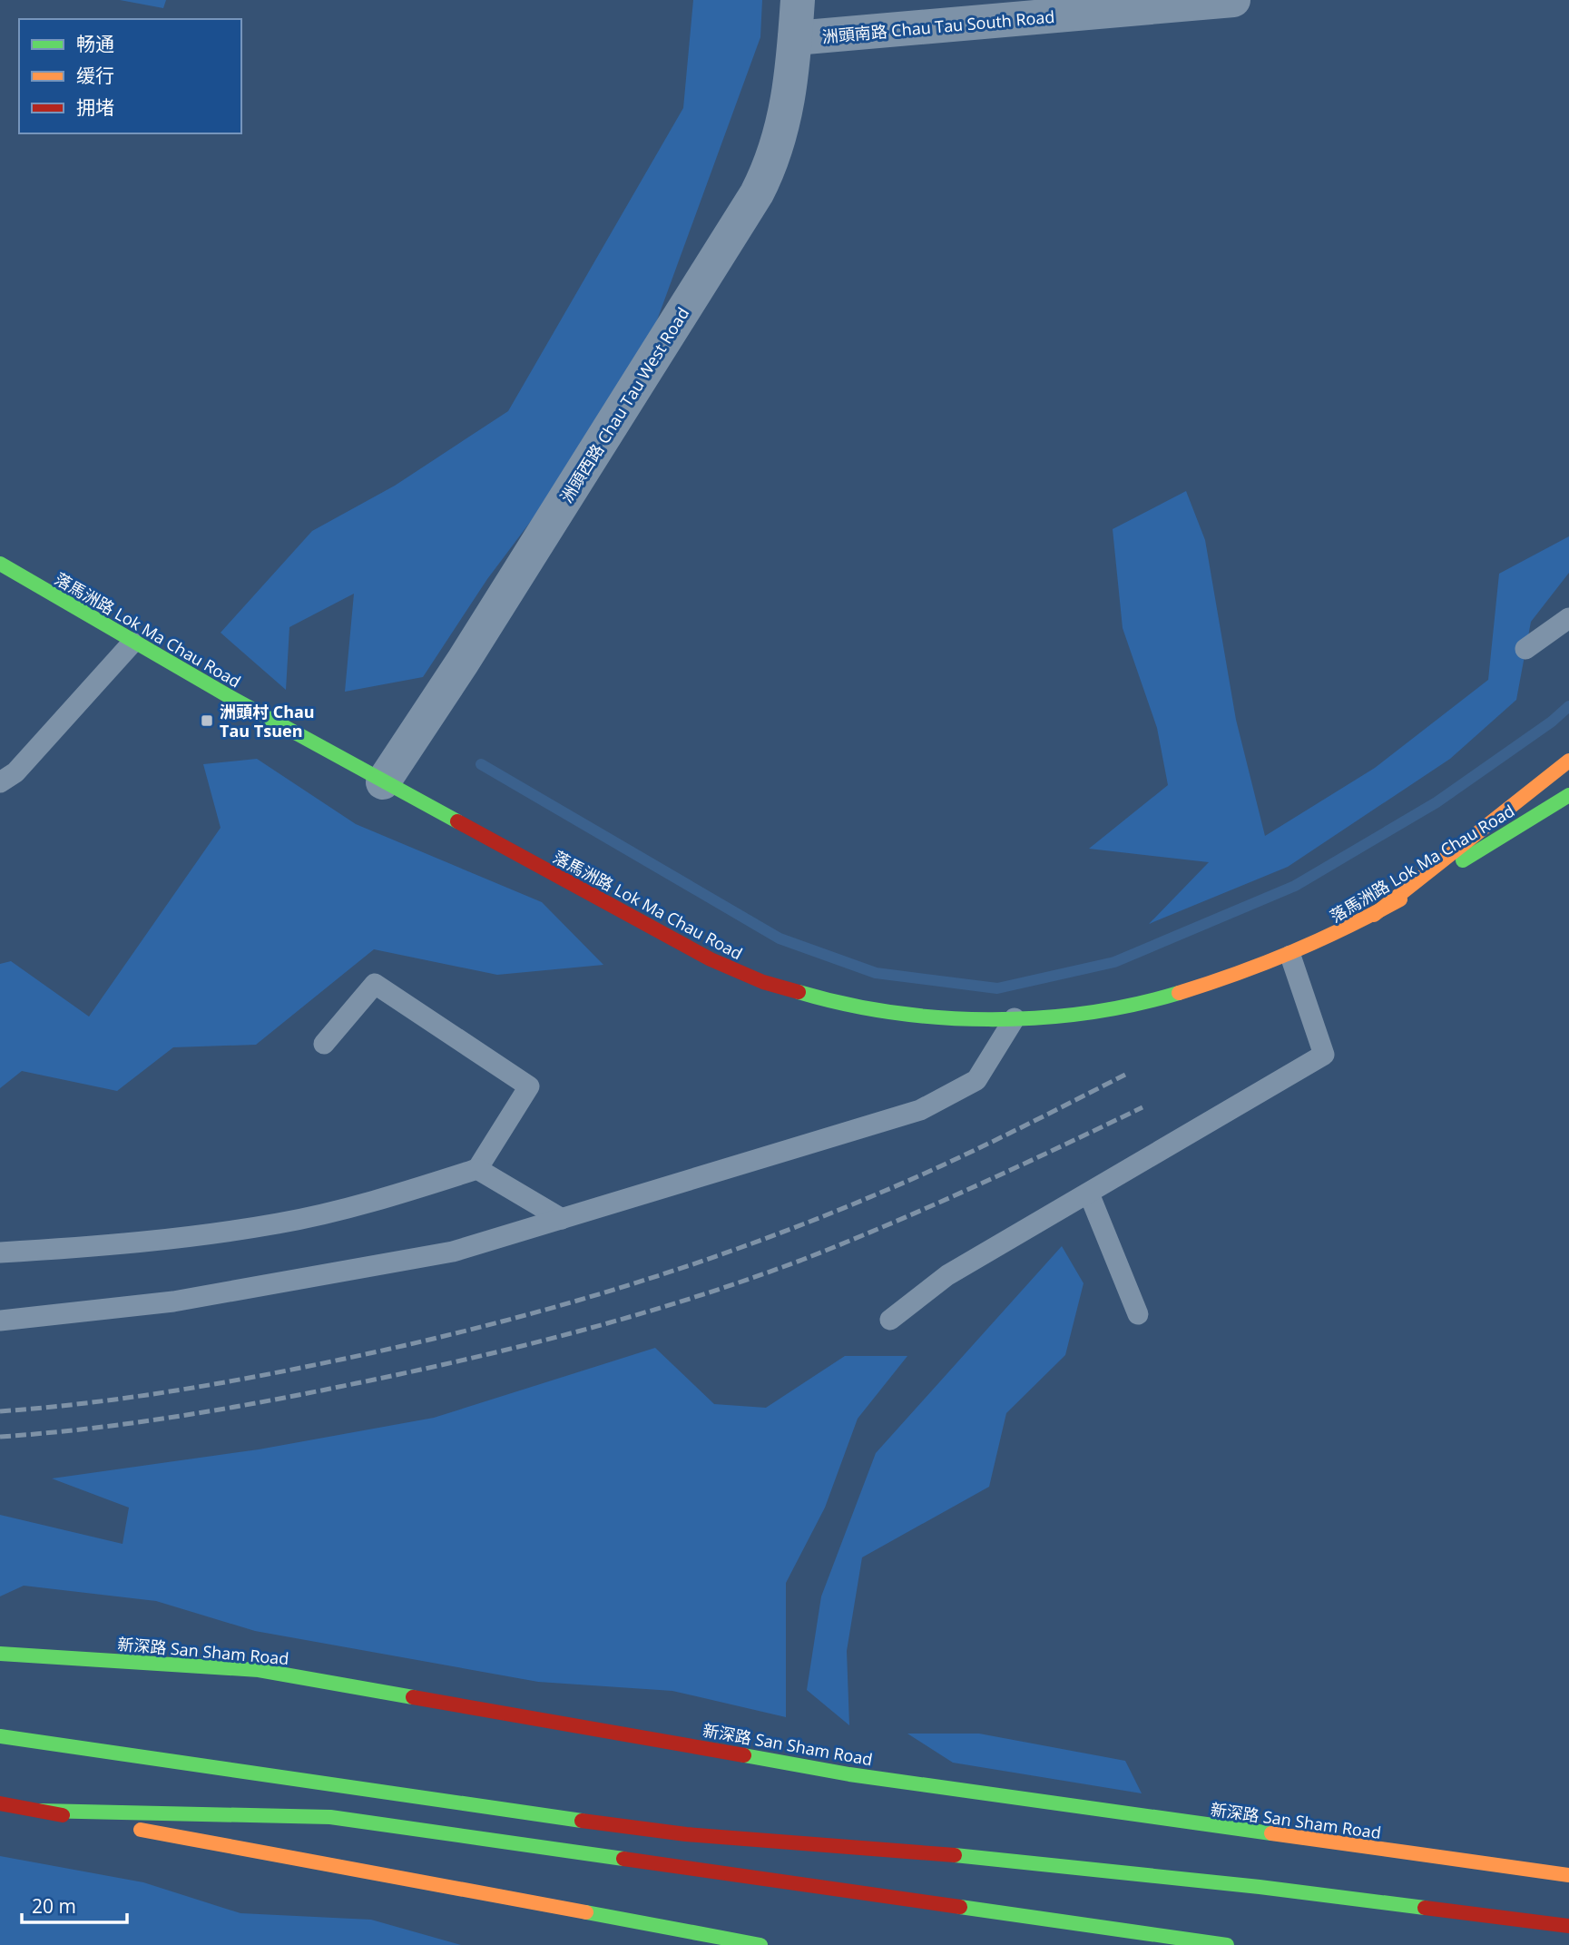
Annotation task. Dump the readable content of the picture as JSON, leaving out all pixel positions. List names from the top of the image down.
{
  "streets": {
    "main road": ["落馬洲路 Lok Ma Chau Road", "新深路 San Sham Road"],
    "street": ["洲頭南路 Chau Tau South Road", "洲頭西路 Chau Tau West Road"]
  },
  "crossings": [
    ["洲頭南路 Chau Tau South Road", "洲頭西路 Chau Tau West Road"],
    ["洲頭西路 Chau Tau West Road", "落馬洲路 Lok Ma Chau Road"]
  ],
  "places": {
    "transit": ["洲頭村 Chau Tau Tsuen"]
  },
  "legend": ["畅通", "缓行", "拥堵"],
  "scale_bar": "20 m"
}
